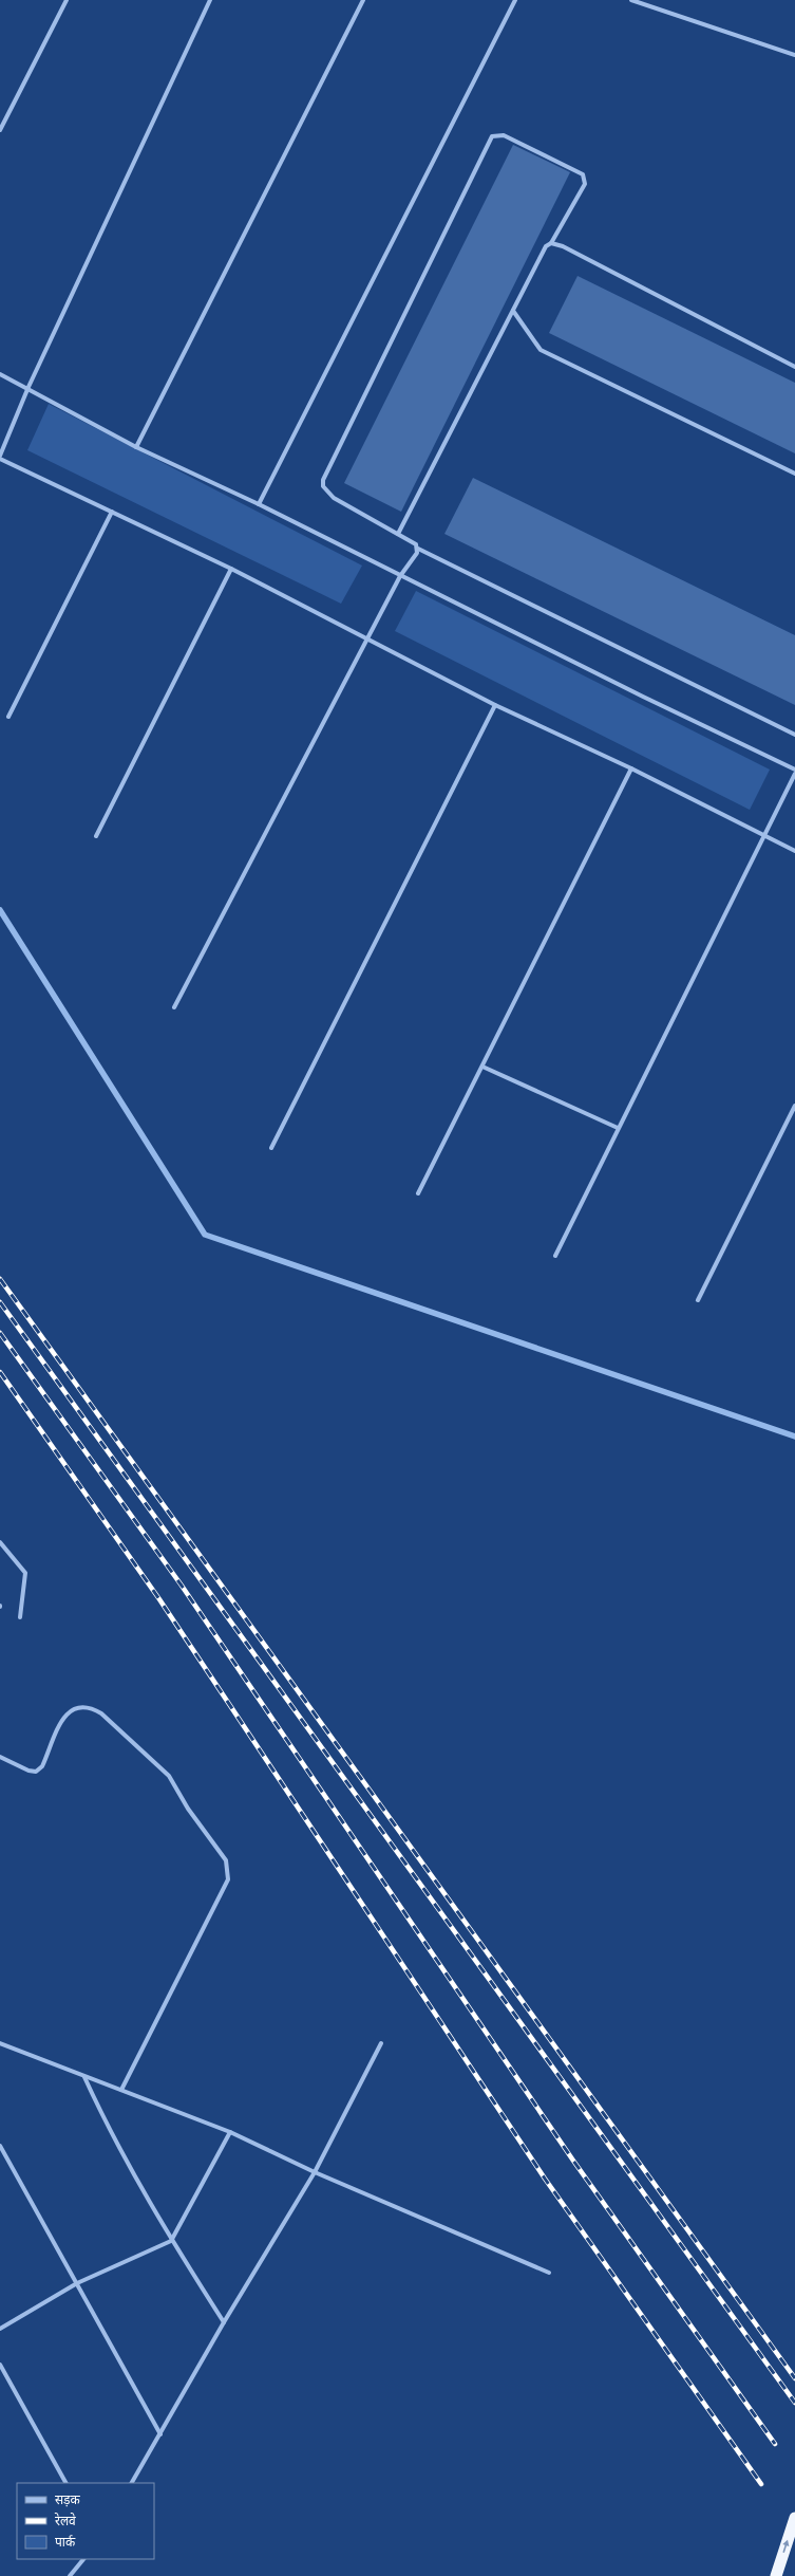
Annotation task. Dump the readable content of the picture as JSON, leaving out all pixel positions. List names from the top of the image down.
{
  "legend": ["सड़क", "रेलवे", "पार्क"]
}
